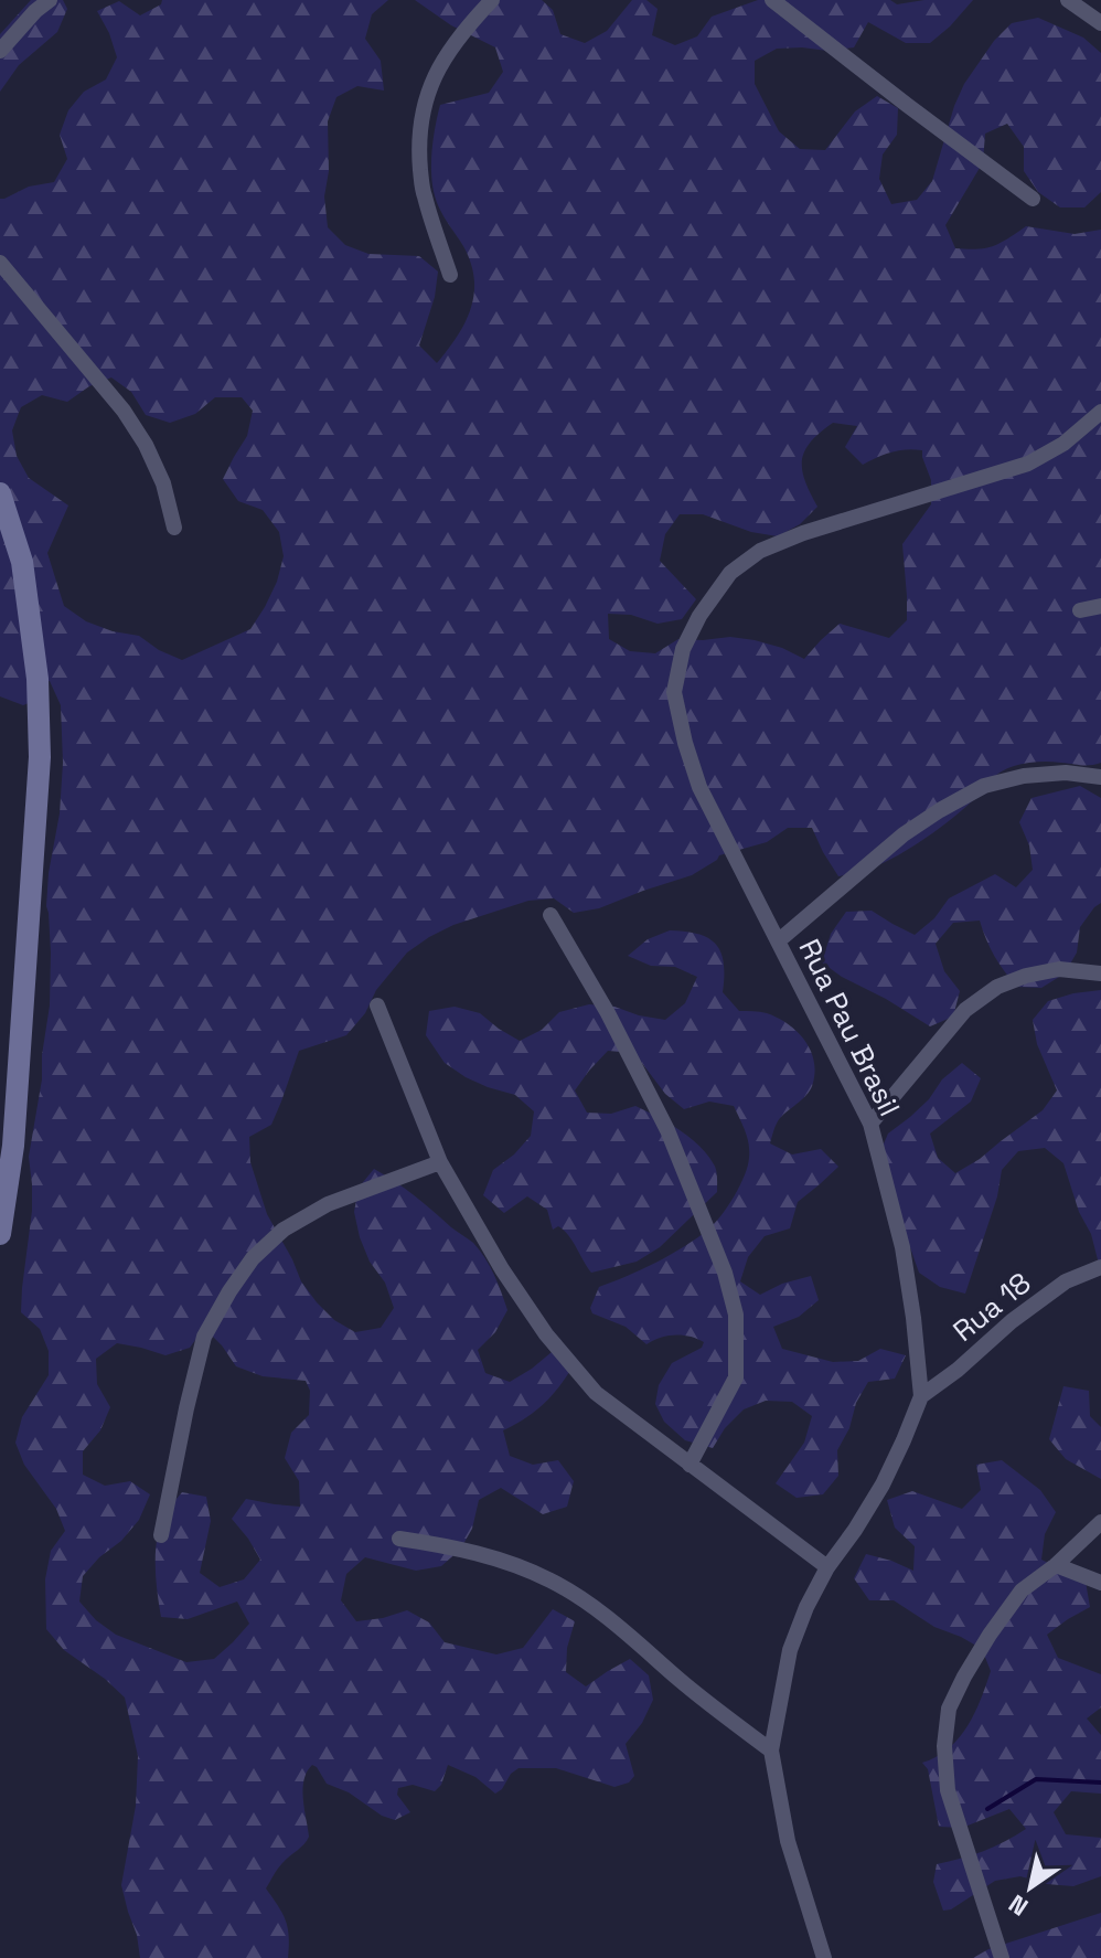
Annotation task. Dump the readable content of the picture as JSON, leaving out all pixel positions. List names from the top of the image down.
{
  "streets": {
    "street": ["Rua Pau Brasil", "Rua 18"]
  },
  "crossings": [
    ["Rua Pau Brasil", "Rua 18"]
  ],
  "north": "bottom left"
}
